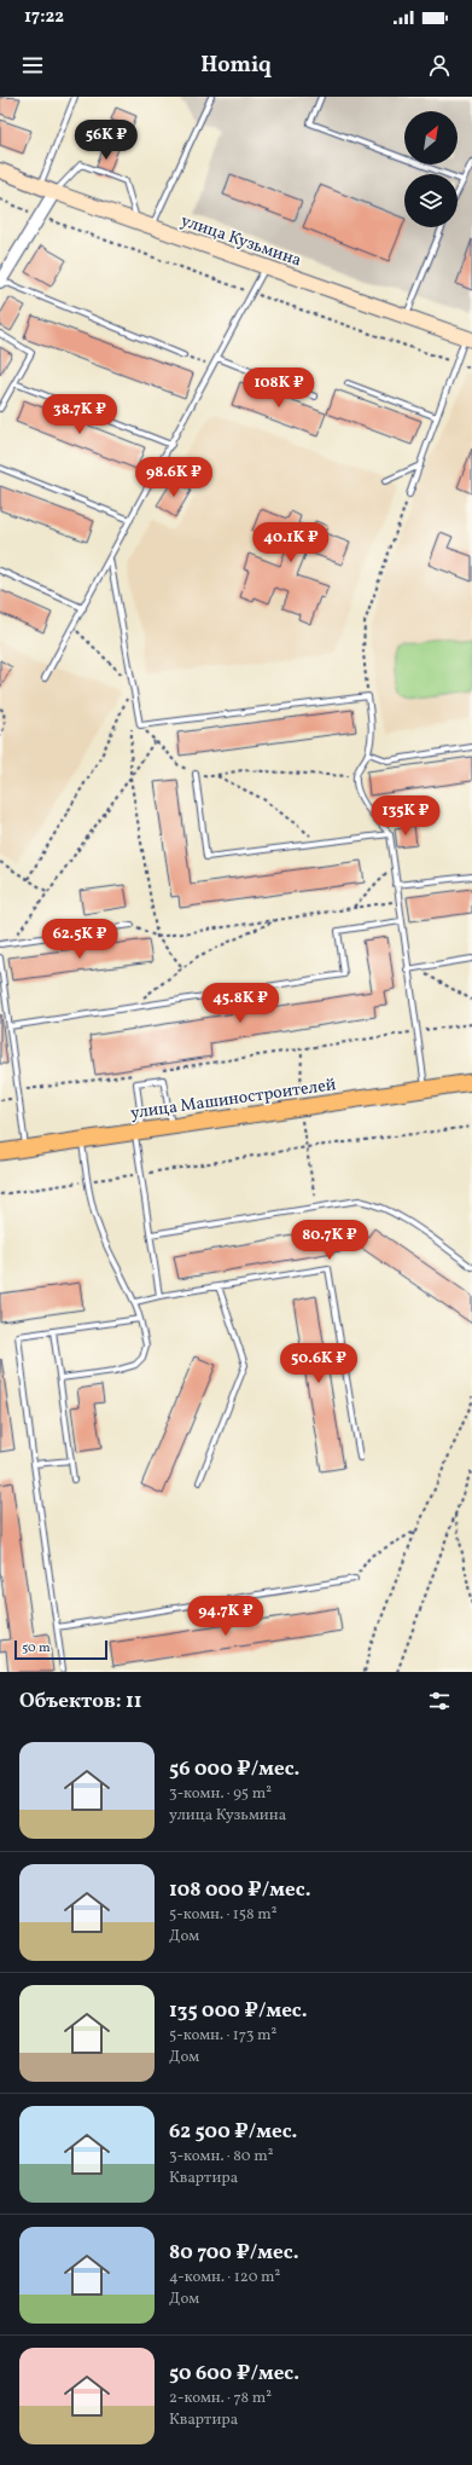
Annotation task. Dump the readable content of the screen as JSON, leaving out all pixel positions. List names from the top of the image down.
{
  "streets": {
    "main road": ["улица Кузьмина", "улица Машиностроителей"]
  },
  "scale_bar": "50 m",
  "north": "top right",
  "page": {
    "status": "17:22",
    "header": "Homiq",
    "price": [
      "56K ₽",
      "108K ₽",
      "38.7K ₽",
      "98.6K ₽",
      "40.1K ₽",
      "135K ₽",
      "62.5K ₽",
      "45.8K ₽",
      "80.7K ₽",
      "50.6K ₽",
      "94.7K ₽"
    ],
    "scale": "50 m",
    "heading": "Объектов: 11",
    "list": [
      {
        "name": "56 000 ₽/мес.",
        "note": "3-комн. · 95 m² · улица Кузьмина"
      },
      {
        "name": "108 000 ₽/мес.",
        "note": "5-комн. · 158 m² · Дом"
      },
      {
        "name": "135 000 ₽/мес.",
        "note": "5-комн. · 173 m² · Дом"
      },
      {
        "name": "62 500 ₽/мес.",
        "note": "3-комн. · 80 m² · Квартира"
      },
      {
        "name": "80 700 ₽/мес.",
        "note": "4-комн. · 120 m² · Дом"
      },
      {
        "name": "50 600 ₽/мес.",
        "note": "2-комн. · 78 m² · Квартира"
      }
    ]
  }
}
